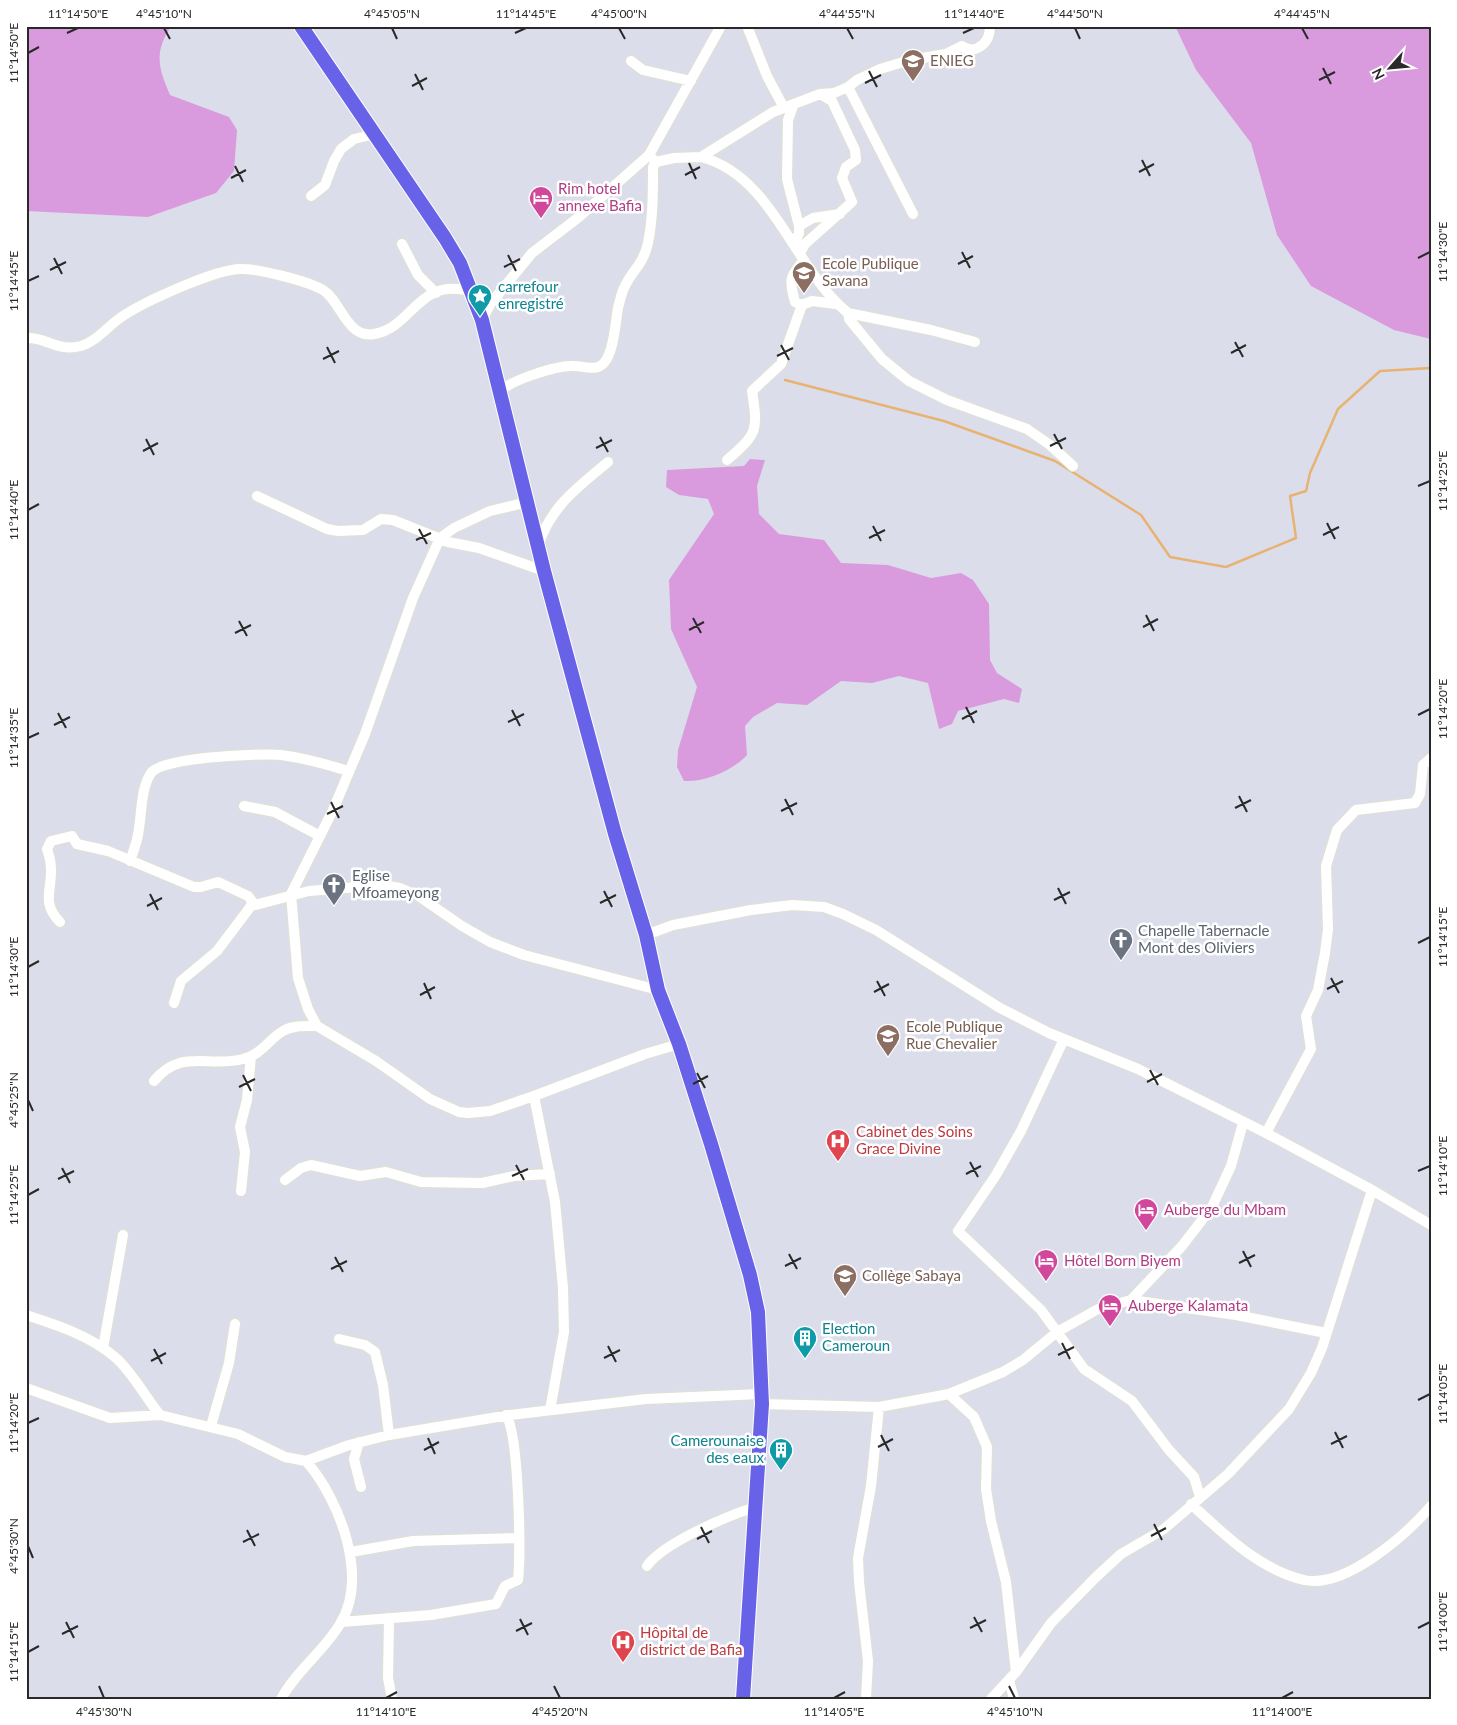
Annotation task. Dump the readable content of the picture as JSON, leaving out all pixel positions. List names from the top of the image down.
{
  "places": {
    "school or university": [
      "ENIEG",
      "Ecole Publique Savana",
      "Ecole Publique Rue Chevalier",
      "Collège Sabaya"
    ],
    "hotel": [
      "Rim hotel annexe Bafia",
      "Auberge du Mbam",
      "Hôtel Born Biyem",
      "Auberge Kalamata"
    ],
    "place": ["carrefour enregistré"],
    "church": ["Eglise Mfoameyong", "Chapelle Tabernacle Mont des Oliviers"],
    "hospital": ["Cabinet des Soins Grace Divine", "Hôpital de district de Bafia"],
    "building": ["Election Cameroun", "Camerounaise des eaux"]
  },
  "north": "bottom left",
  "coordinates": [
    "11°14'50\"E",
    "4°45'10\"N",
    "4°45'05\"N",
    "11°14'45\"E",
    "4°45'00\"N",
    "4°44'55\"N",
    "11°14'40\"E",
    "4°44'50\"N",
    "4°44'45\"N",
    "11°14'30\"E",
    "11°14'25\"E",
    "11°14'20\"E",
    "11°14'35\"E",
    "11°14'15\"E",
    "4°45'25\"N",
    "11°14'10\"E",
    "11°14'05\"E",
    "4°45'30\"N",
    "11°14'00\"E",
    "4°45'20\"N"
  ]
}
